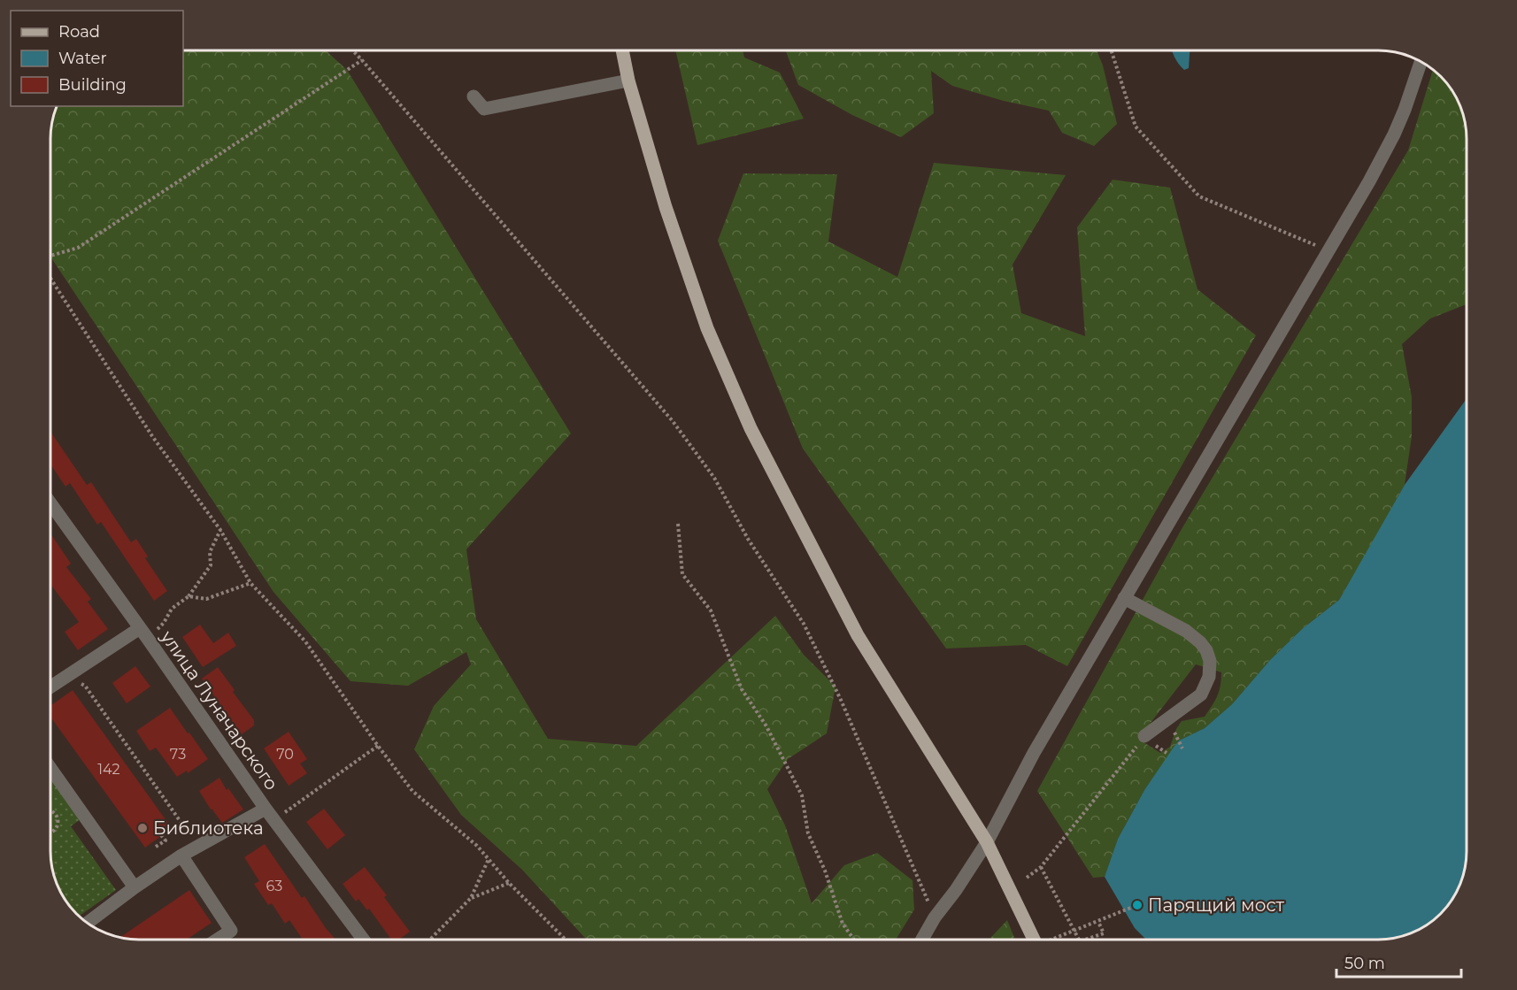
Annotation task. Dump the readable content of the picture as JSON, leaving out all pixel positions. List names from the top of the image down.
{
  "streets": {
    "street": ["улица Луначарского"]
  },
  "places": ["Библиотека", "Парящий мост"],
  "house_numbers": [
    "73",
    "70",
    "142",
    "63"
  ],
  "legend": ["Road", "Water", "Building"],
  "scale_bar": "50 m"
}
